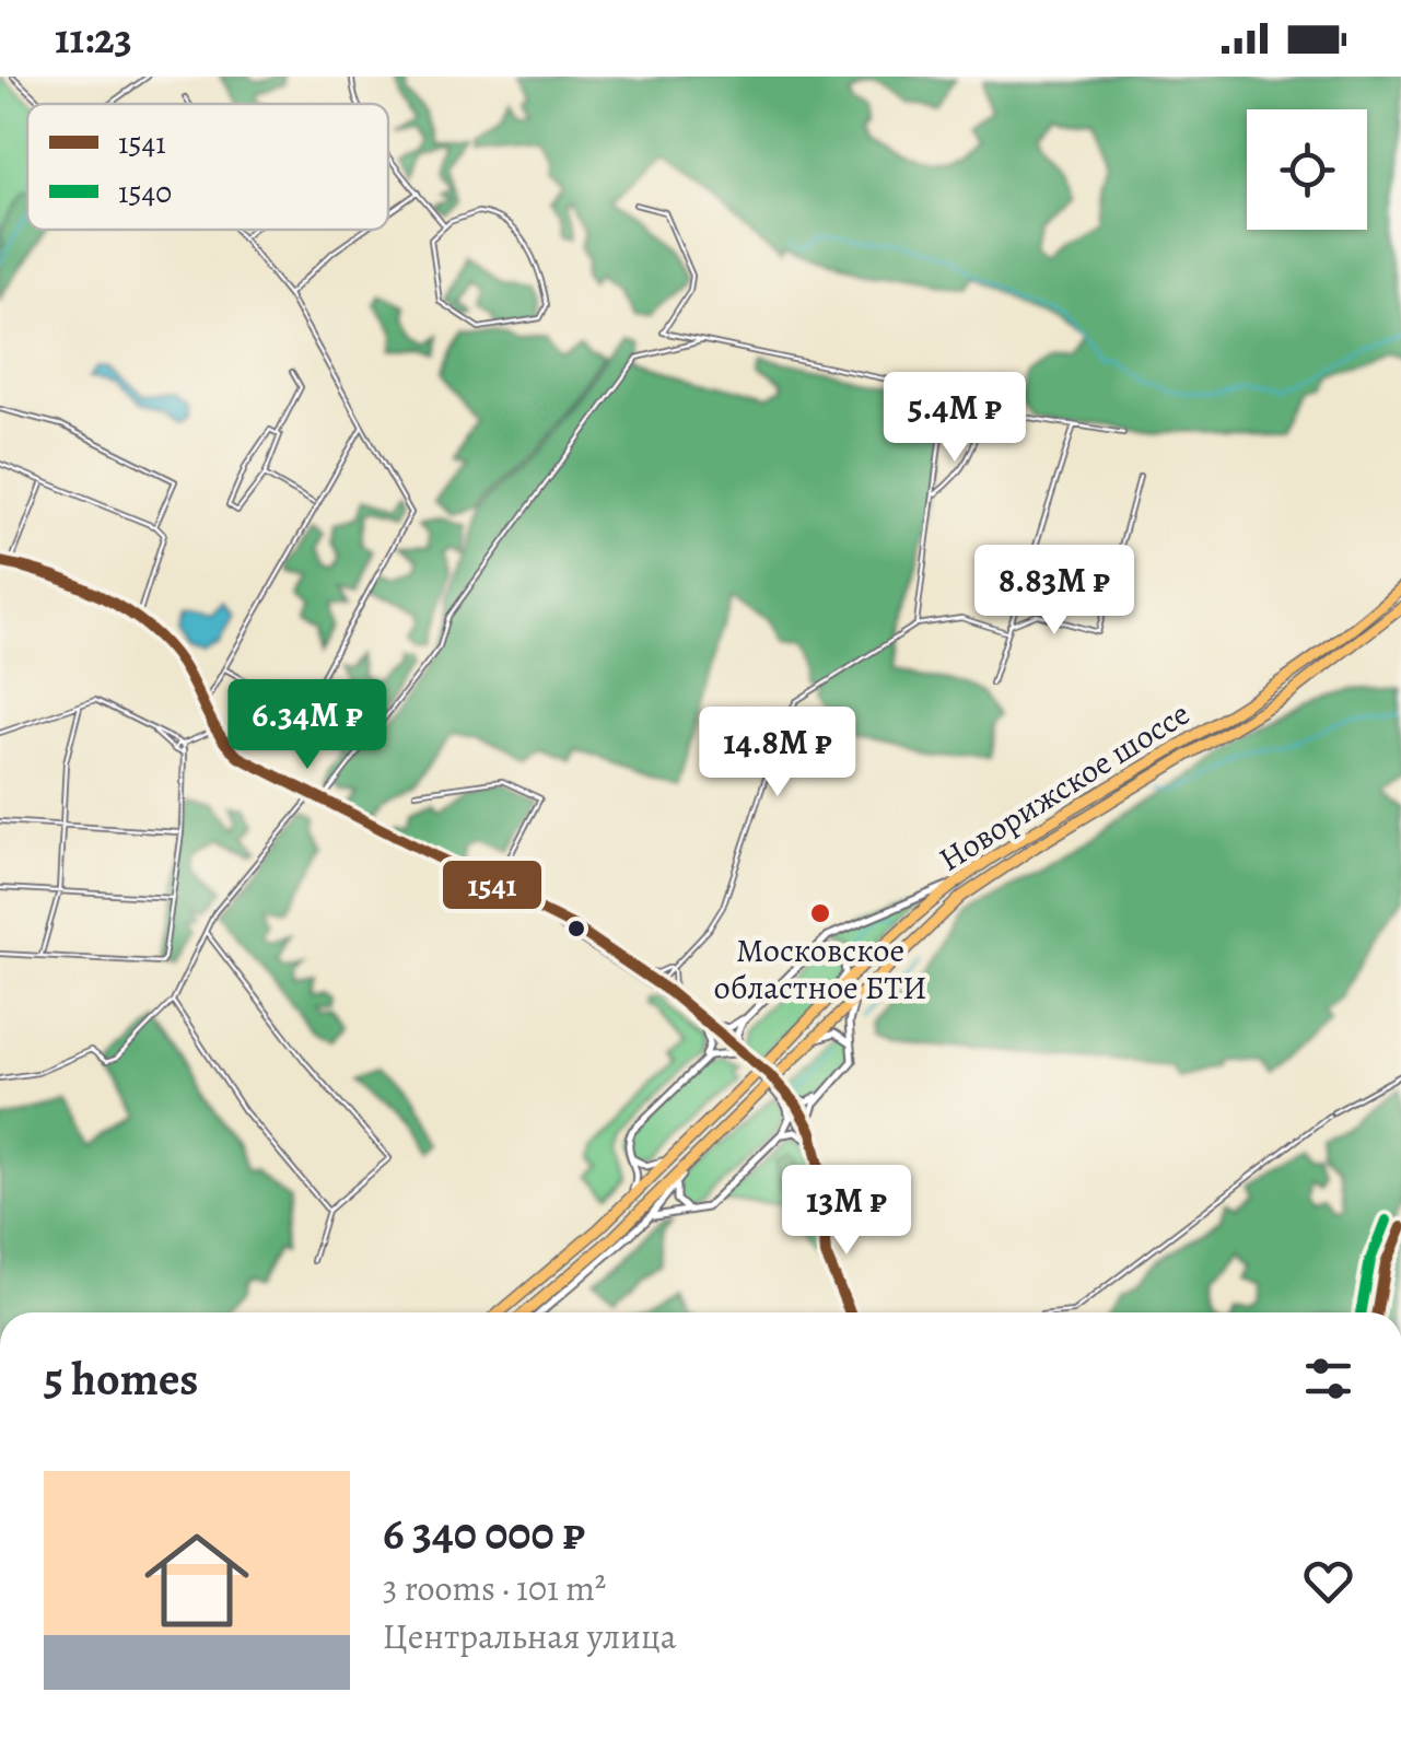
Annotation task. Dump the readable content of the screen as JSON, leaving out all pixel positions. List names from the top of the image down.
{
  "streets": {
    "highway": ["Новорижское шоссе"]
  },
  "places": ["Московское областное БТИ"],
  "lines": ["transit line 1541", "transit line 1540"],
  "legend": ["1541", "1540"],
  "page": {
    "status": "11:23",
    "price": [
      "5.4M ₽",
      "8.83M ₽",
      "6.34M ₽",
      "14.8M ₽",
      "13M ₽"
    ],
    "heading": "5 homes",
    "list": [
      {
        "name": "6 340 000 ₽",
        "note": "3 rooms · 101 m² · Центральная улица"
      }
    ]
  }
}
